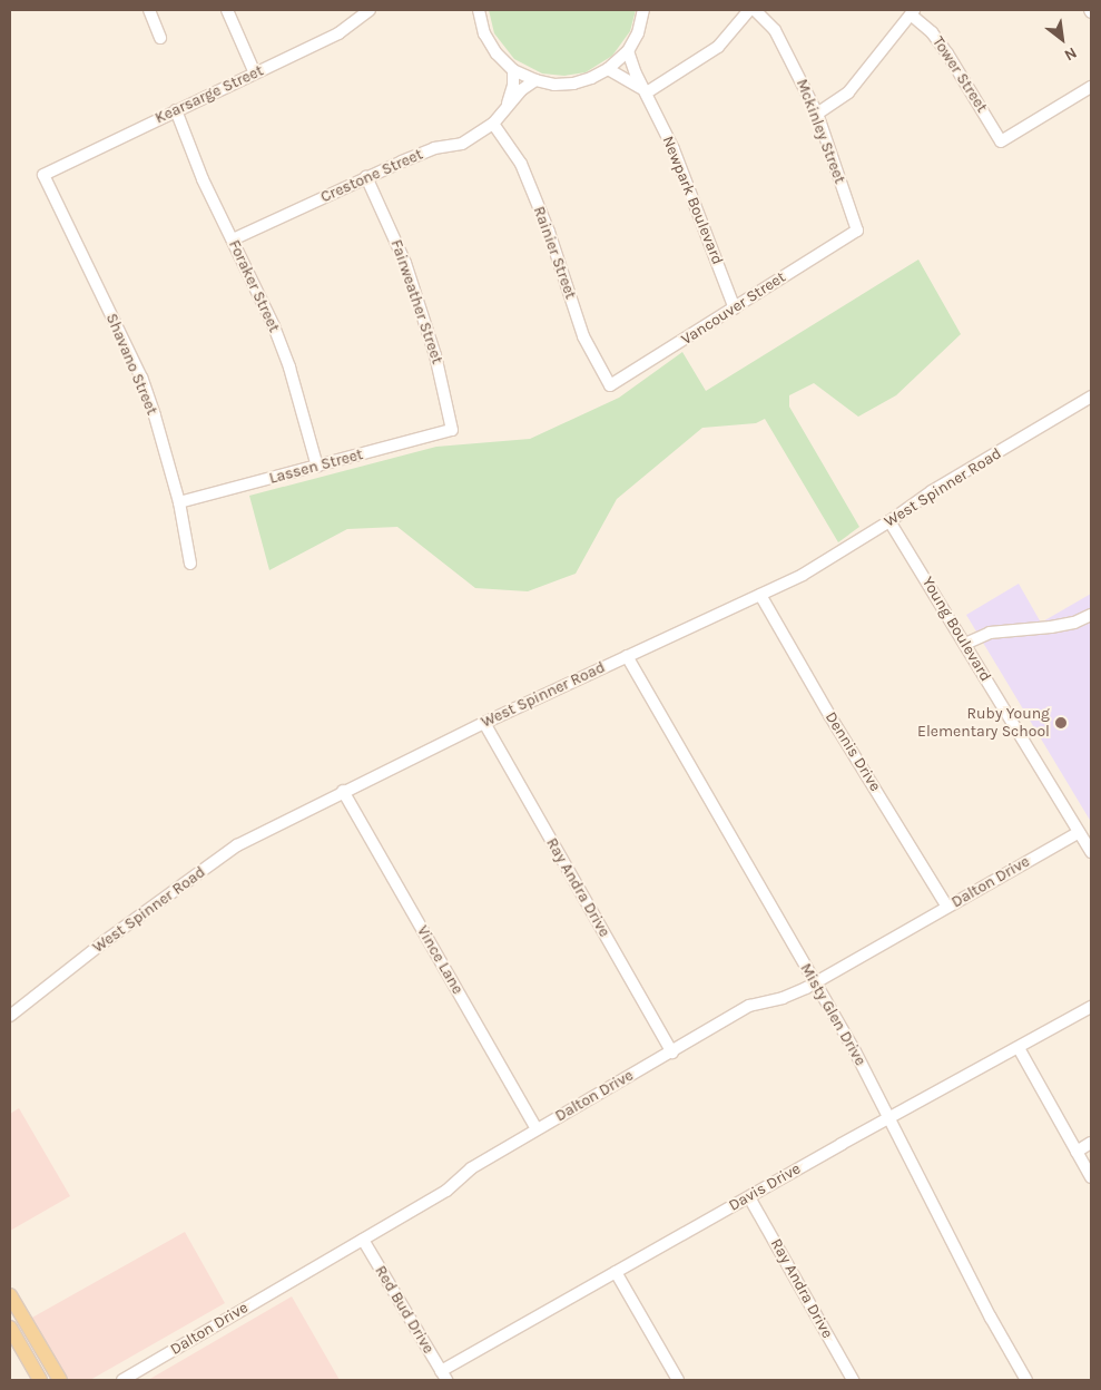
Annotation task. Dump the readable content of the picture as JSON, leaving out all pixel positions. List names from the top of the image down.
{
  "streets": {
    "street": [
      "Tower Street",
      "Kearsarge Street",
      "Mckinley Street",
      "Crestone Street",
      "Newpark Boulevard",
      "Rainier Street",
      "Foraker Street",
      "Fairweather Street",
      "Vancouver Street",
      "Shavano Street",
      "Lassen Street",
      "West Spinner Road",
      "Young Boulevard",
      "Dennis Drive",
      "Dalton Drive",
      "Ray Andra Drive",
      "Vince Lane",
      "Misty Glen Drive",
      "Davis Drive",
      "Red Bud Drive"
    ]
  },
  "crossings": [
    ["Kearsarge Street", "Foraker Street"],
    ["Kearsarge Street", "Shavano Street"],
    ["Mckinley Street", "Vancouver Street"],
    ["Crestone Street", "Rainier Street"],
    ["Crestone Street", "Foraker Street"],
    ["Crestone Street", "Fairweather Street"],
    ["Newpark Boulevard", "Vancouver Street"],
    ["Rainier Street", "Vancouver Street"],
    ["Foraker Street", "Lassen Street"],
    ["Fairweather Street", "Lassen Street"],
    ["Shavano Street", "Lassen Street"],
    ["West Spinner Road", "Young Boulevard"],
    ["West Spinner Road", "Dennis Drive"],
    ["West Spinner Road", "Ray Andra Drive"],
    ["West Spinner Road", "Vince Lane"],
    ["West Spinner Road", "Misty Glen Drive"],
    ["Young Boulevard", "Dalton Drive"],
    ["Dennis Drive", "Dalton Drive"],
    ["Dalton Drive", "Ray Andra Drive"],
    ["Dalton Drive", "Vince Lane"],
    ["Dalton Drive", "Misty Glen Drive"],
    ["Dalton Drive", "Red Bud Drive"],
    ["Ray Andra Drive", "Davis Drive"],
    ["Misty Glen Drive", "Davis Drive"],
    ["Davis Drive", "Red Bud Drive"]
  ],
  "places": ["Ruby Young Elementary School"],
  "north": "bottom right"
}
